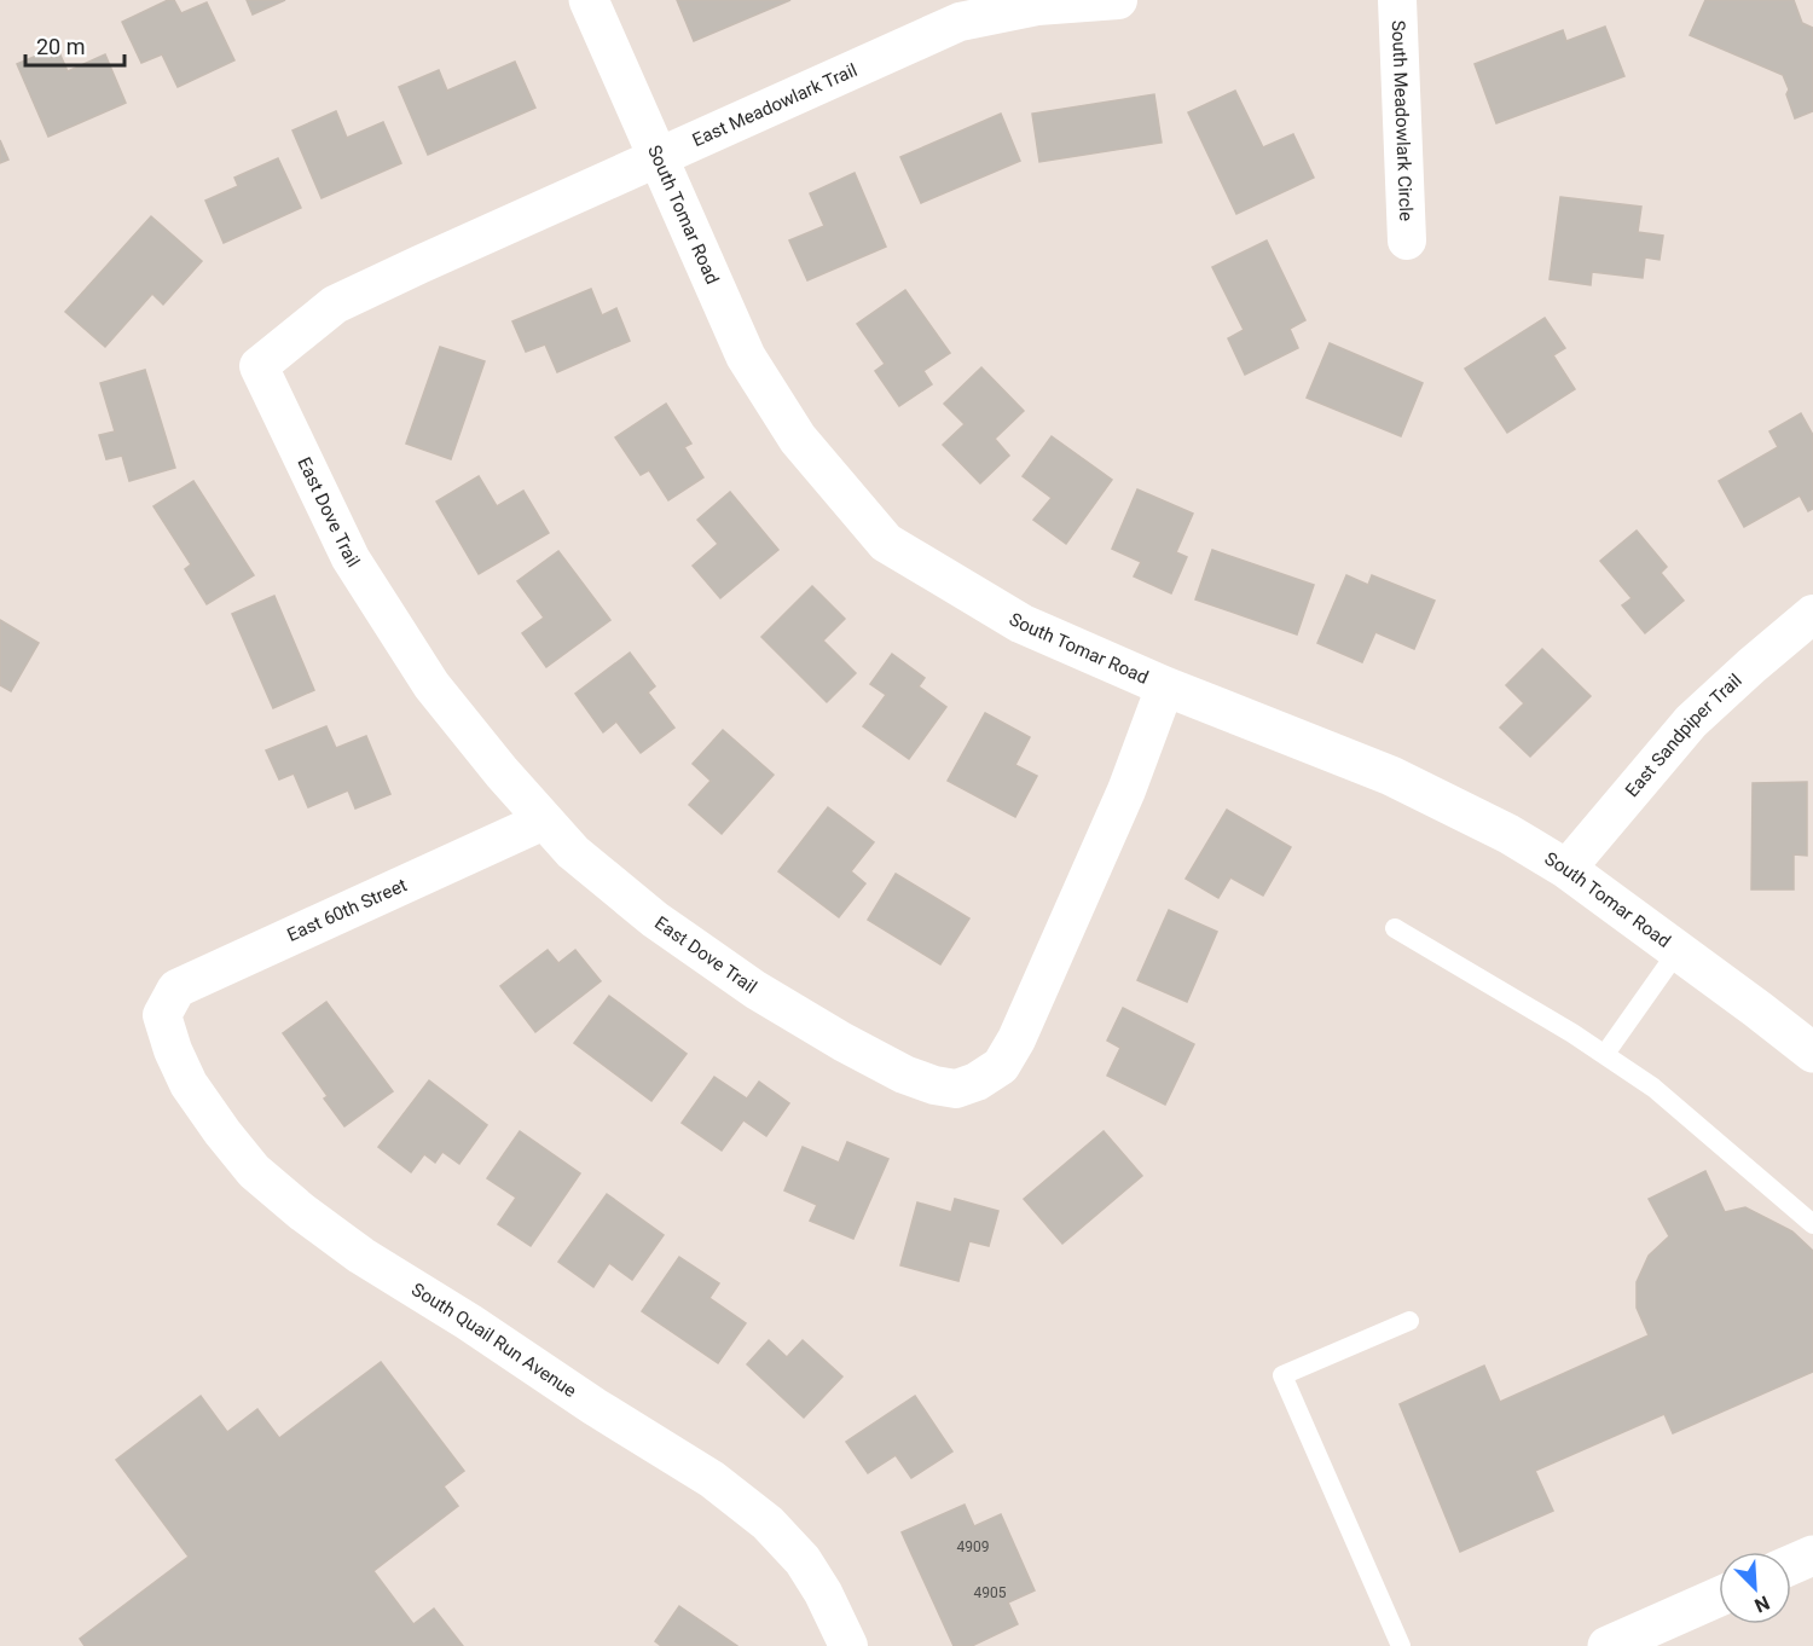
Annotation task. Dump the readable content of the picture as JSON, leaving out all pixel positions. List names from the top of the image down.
{
  "streets": {
    "street": [
      "East Meadowlark Trail",
      "South Meadowlark Circle",
      "South Tomar Road",
      "East Dove Trail",
      "East Sandpiper Trail",
      "East 60th Street",
      "South Quail Run Avenue"
    ]
  },
  "crossings": [
    ["East Meadowlark Trail", "South Tomar Road"],
    ["East Meadowlark Trail", "East Dove Trail"],
    ["South Tomar Road", "East Dove Trail"],
    ["South Tomar Road", "East Sandpiper Trail"],
    ["East Dove Trail", "East 60th Street"],
    ["East 60th Street", "South Quail Run Avenue"]
  ],
  "house_numbers": ["4909", "4905"],
  "scale_bar": "20 m",
  "north": "bottom right"
}
